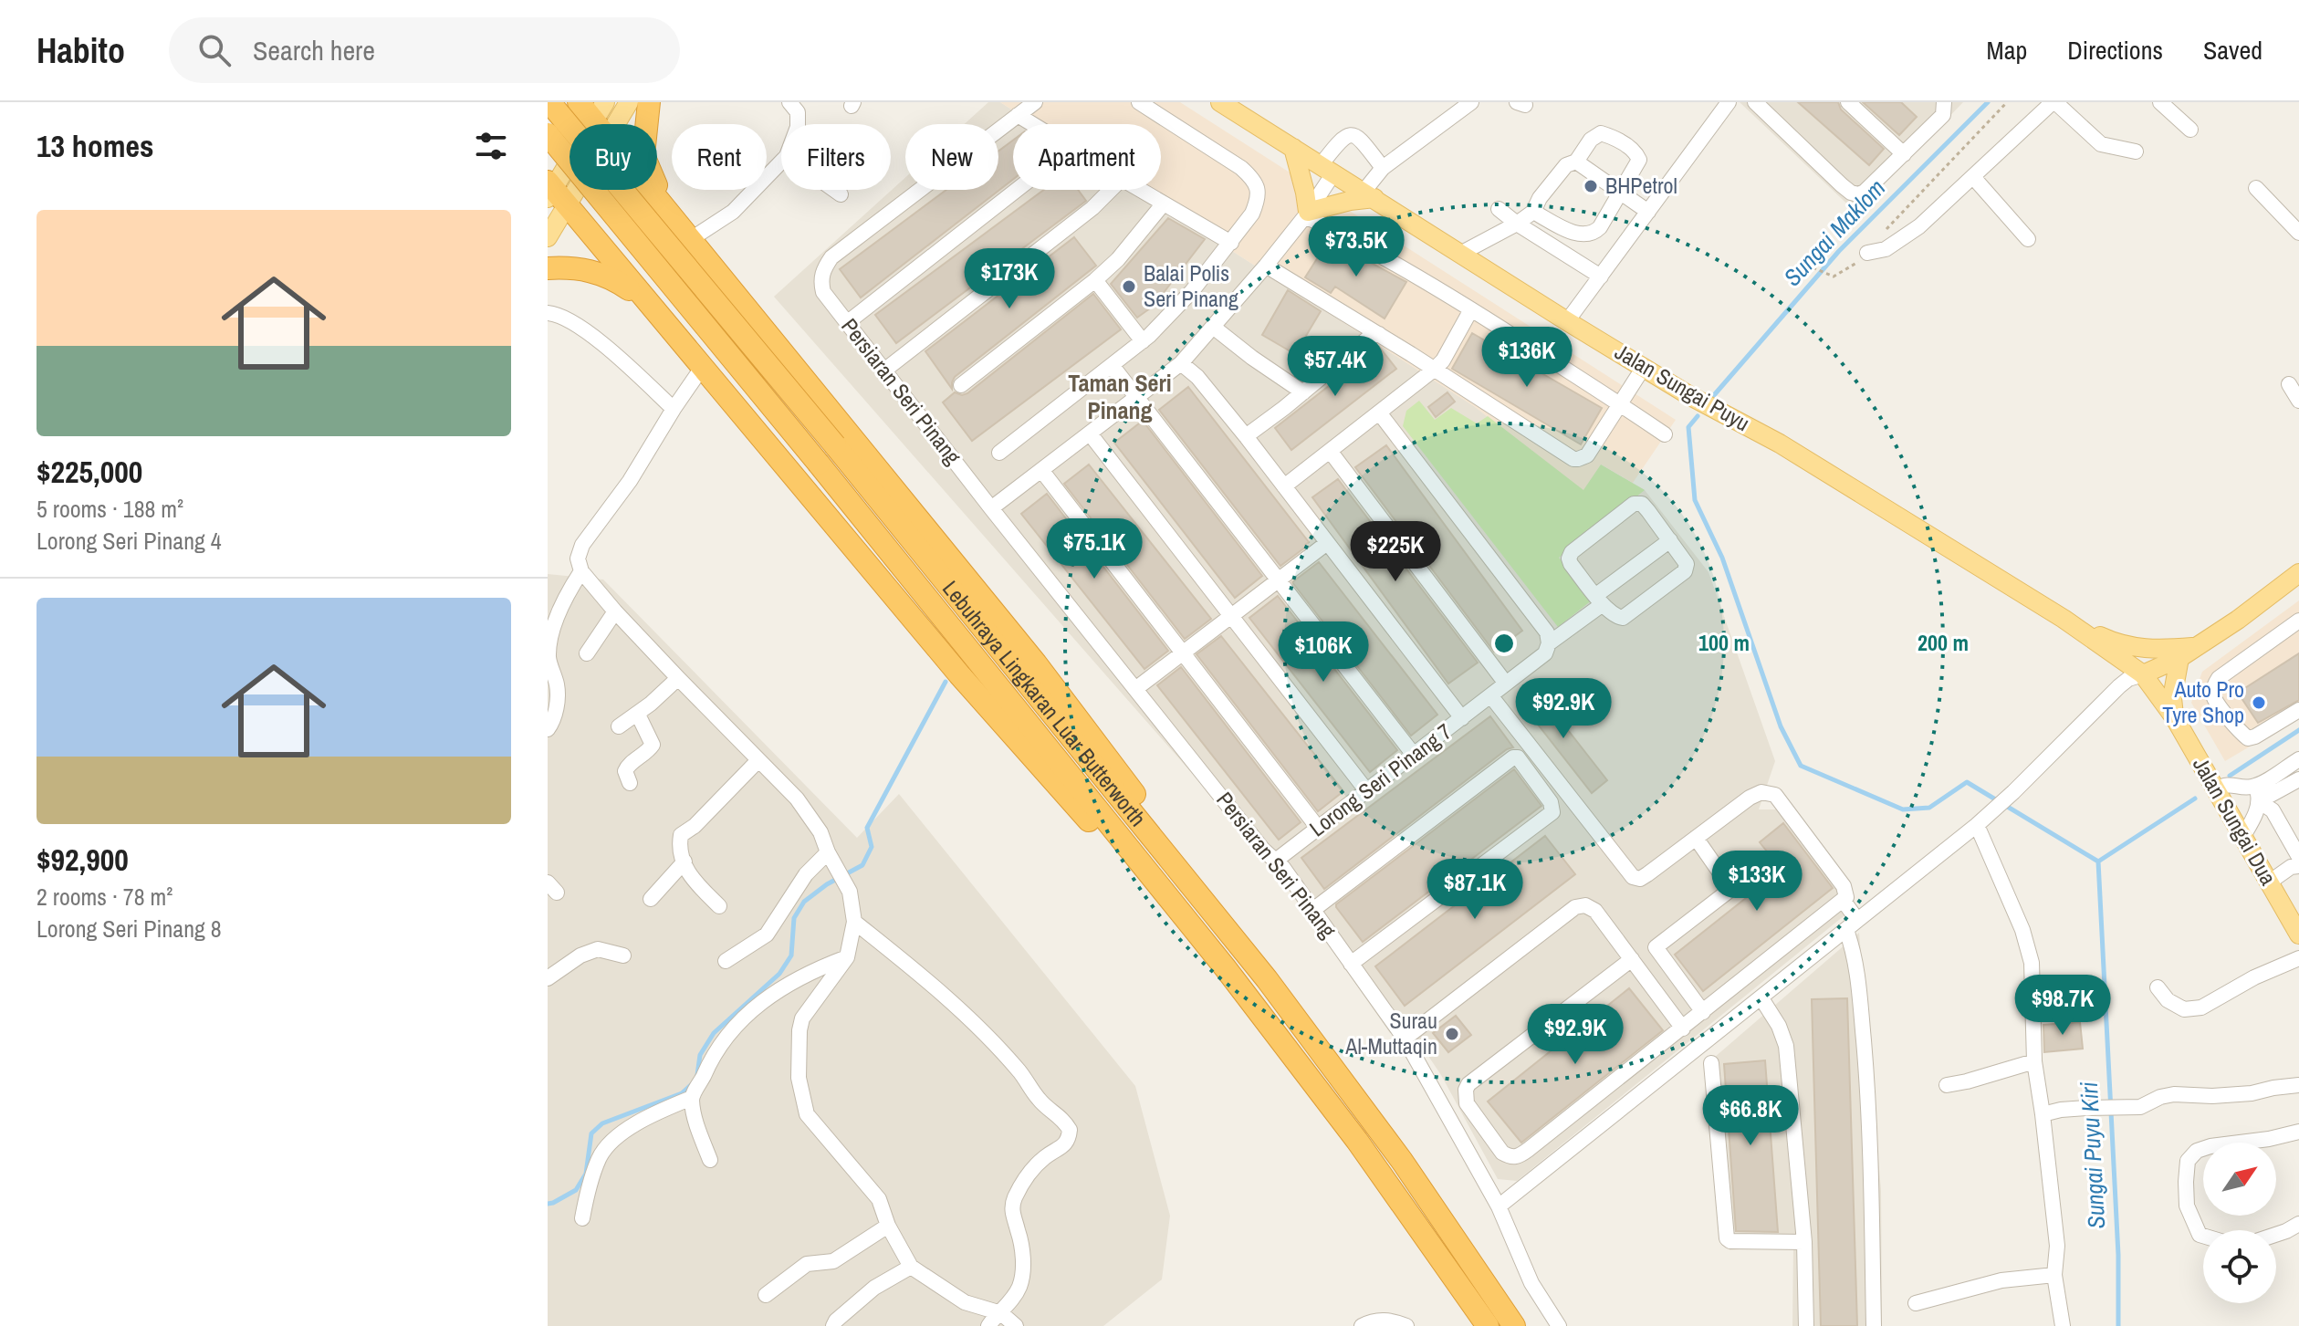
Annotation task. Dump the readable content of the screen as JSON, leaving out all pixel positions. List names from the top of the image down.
{
  "streets": {
    "highway": ["Lebuhraya Lingkaran Luar Butterworth"],
    "main road": ["Jalan Sungai Puyu", "Jalan Sungai Dua"],
    "street": ["Persiaran Seri Pinang", "Lorong Seri Pinang 7"]
  },
  "crossings": [
    ["Jalan Sungai Puyu", "Jalan Sungai Dua"],
    ["Persiaran Seri Pinang", "Lorong Seri Pinang 7"]
  ],
  "districts": ["Taman Seri Pinang"],
  "water": ["Sungai Maklom", "Sungai Puyu Kiri"],
  "places": [
    "BHPetrol",
    "Balai Polis Seri Pinang",
    "Auto Pro Tyre Shop",
    "Surau Al-Muttaqin"
  ],
  "north": "top right",
  "page": {
    "header": "Habito",
    "search": "Search here",
    "nav": ["Map", "Directions", "Saved"],
    "heading": "13 homes",
    "chip": [
      "Buy",
      "Rent",
      "Filters",
      "New",
      "Apartment"
    ],
    "list": [
      {
        "name": "$225,000",
        "note": "5 rooms · 188 m² · Lorong Seri Pinang 4"
      },
      {
        "name": "$92,900",
        "note": "2 rooms · 78 m² · Lorong Seri Pinang 8"
      }
    ],
    "price": [
      "$73.5K",
      "$173K",
      "$136K",
      "$57.4K",
      "$75.1K",
      "$225K",
      "$106K",
      "$92.9K",
      "$133K",
      "$87.1K",
      "$98.7K",
      "$92.9K",
      "$66.8K"
    ]
  },
  "rings": ["100 m", "200 m"]
}
